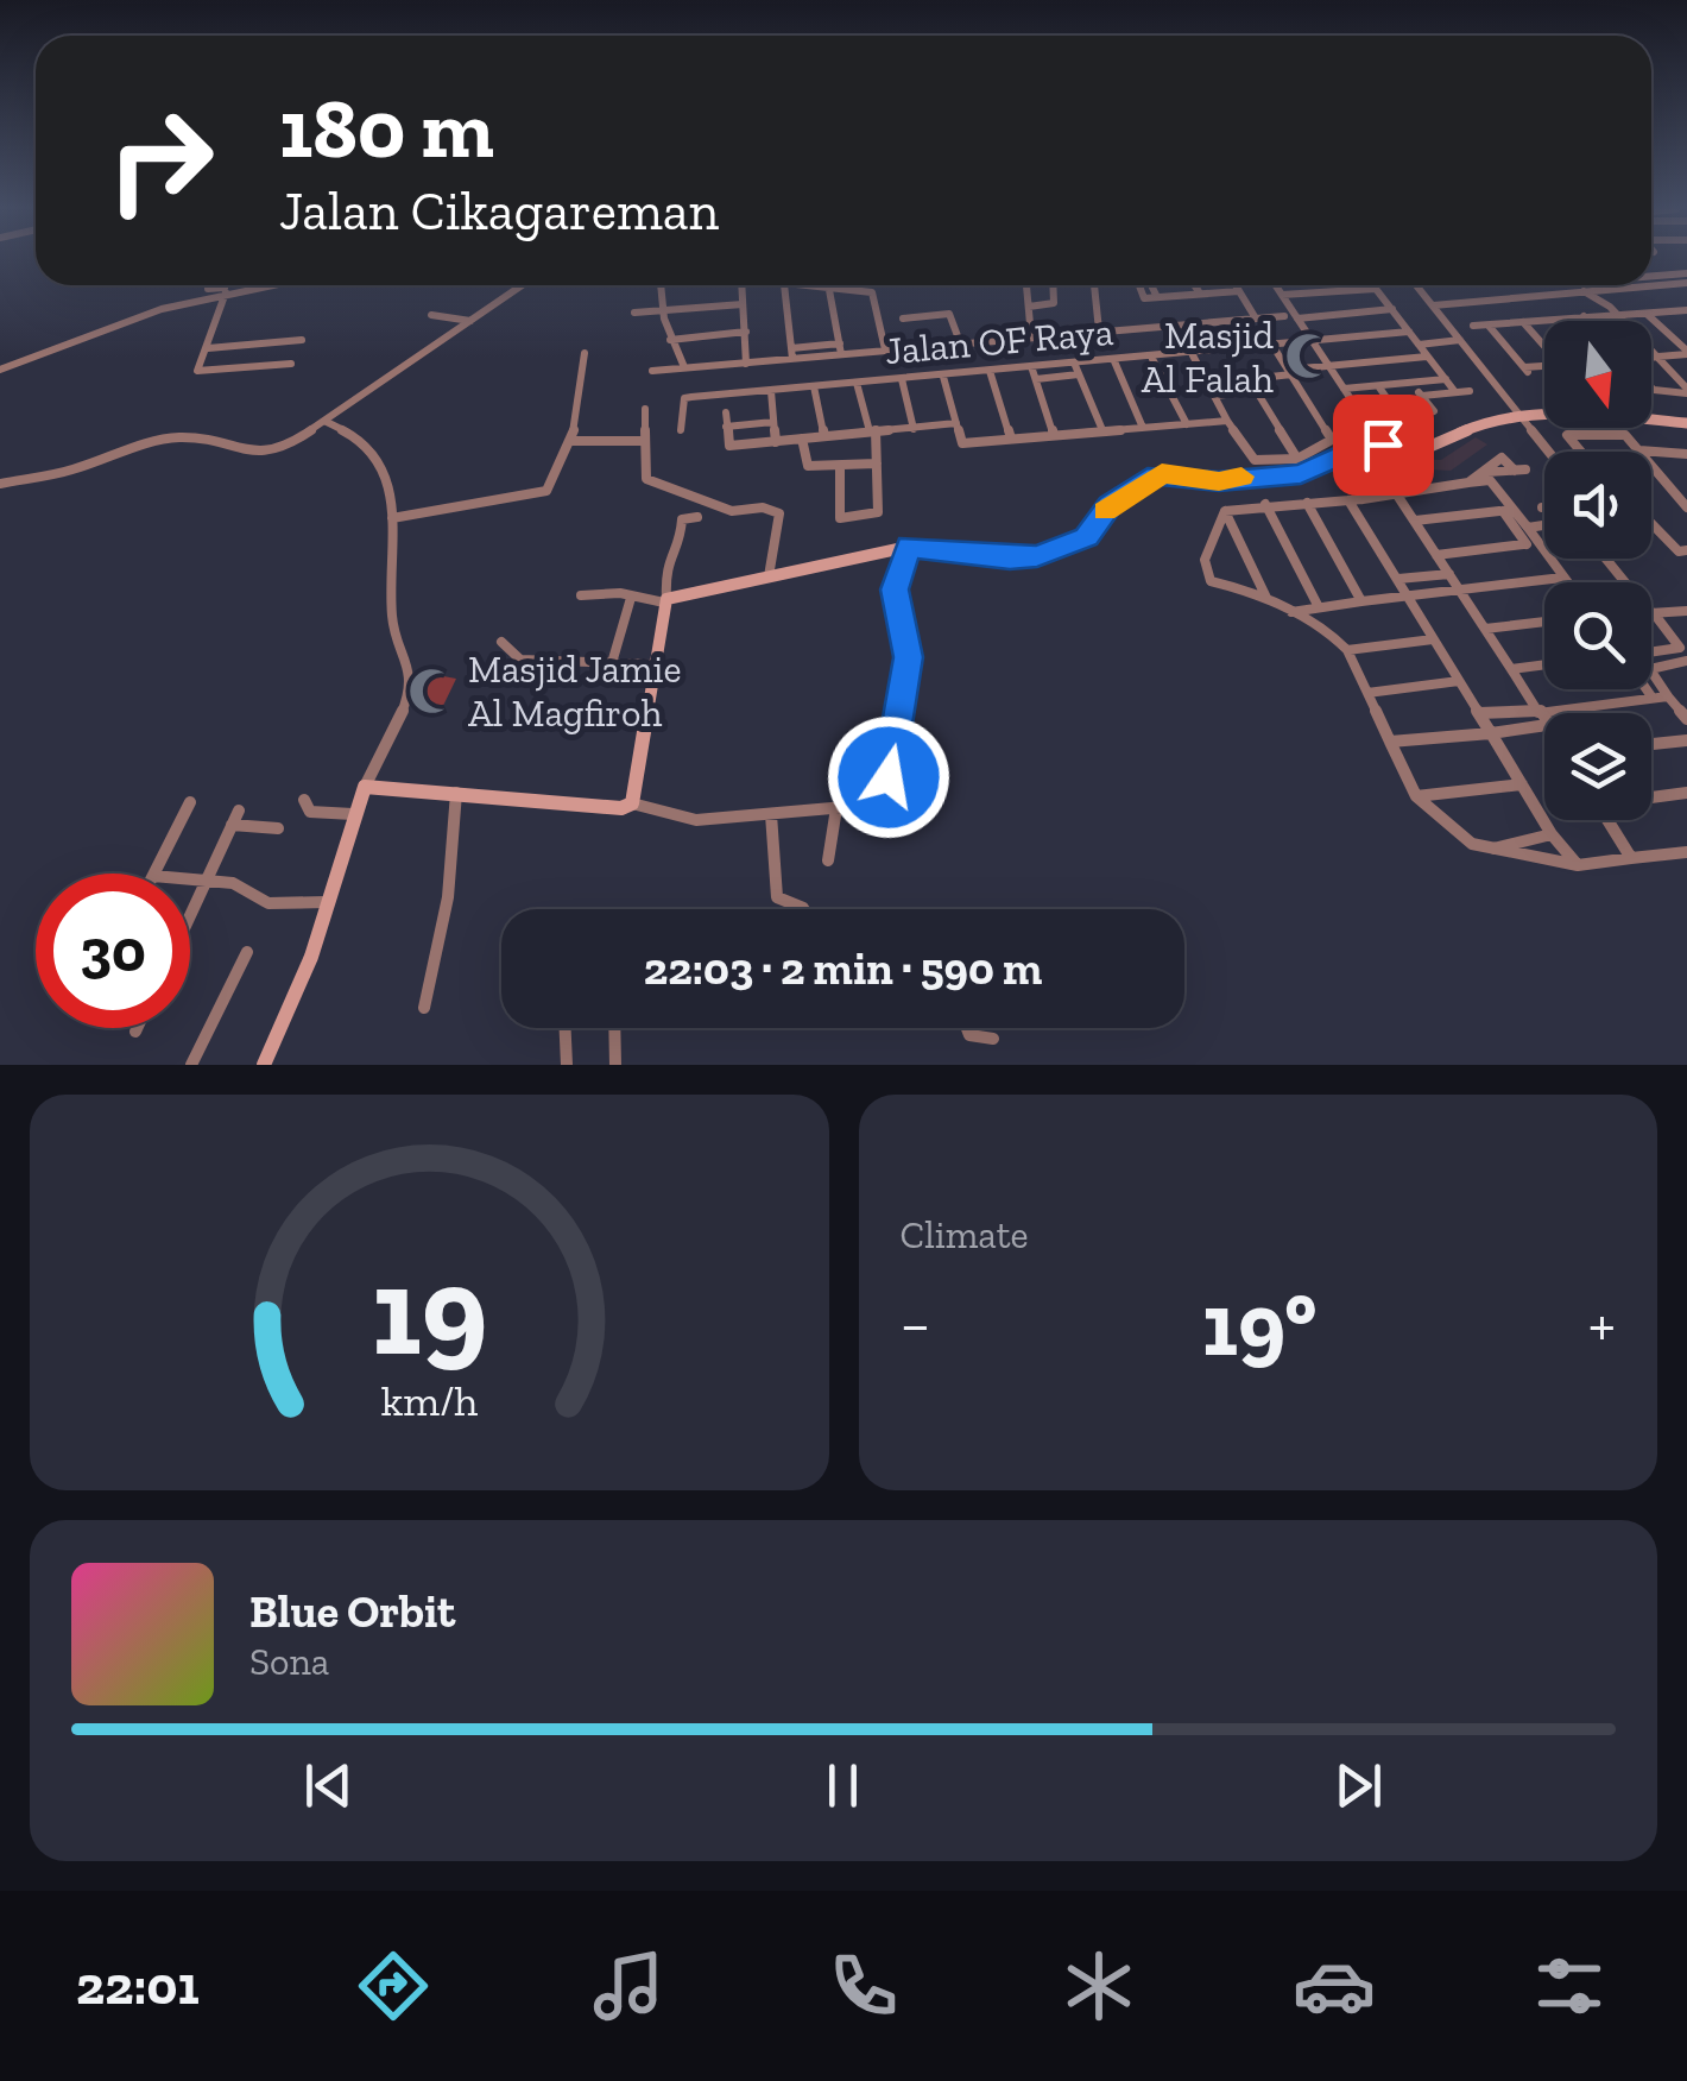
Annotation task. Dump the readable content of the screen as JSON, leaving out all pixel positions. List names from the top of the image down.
{
  "streets": {
    "street": ["Jalan OF Raya"]
  },
  "places": {
    "mosque": ["Masjid Al Falah", "Masjid Jamie Al Magfiroh"]
  },
  "north": "bottom",
  "page": {
    "turn": ["180 m", "Jalan Cikagareman"],
    "limit": "30",
    "trip": "22:03 · 2 min · 590 m",
    "tile": "Climate",
    "heat": ["−", "19°", "+"],
    "song": ["Blue Orbit", "Sona"],
    "tabs": "22:01",
    "gauge": ["19", "km/h"]
  }
}
